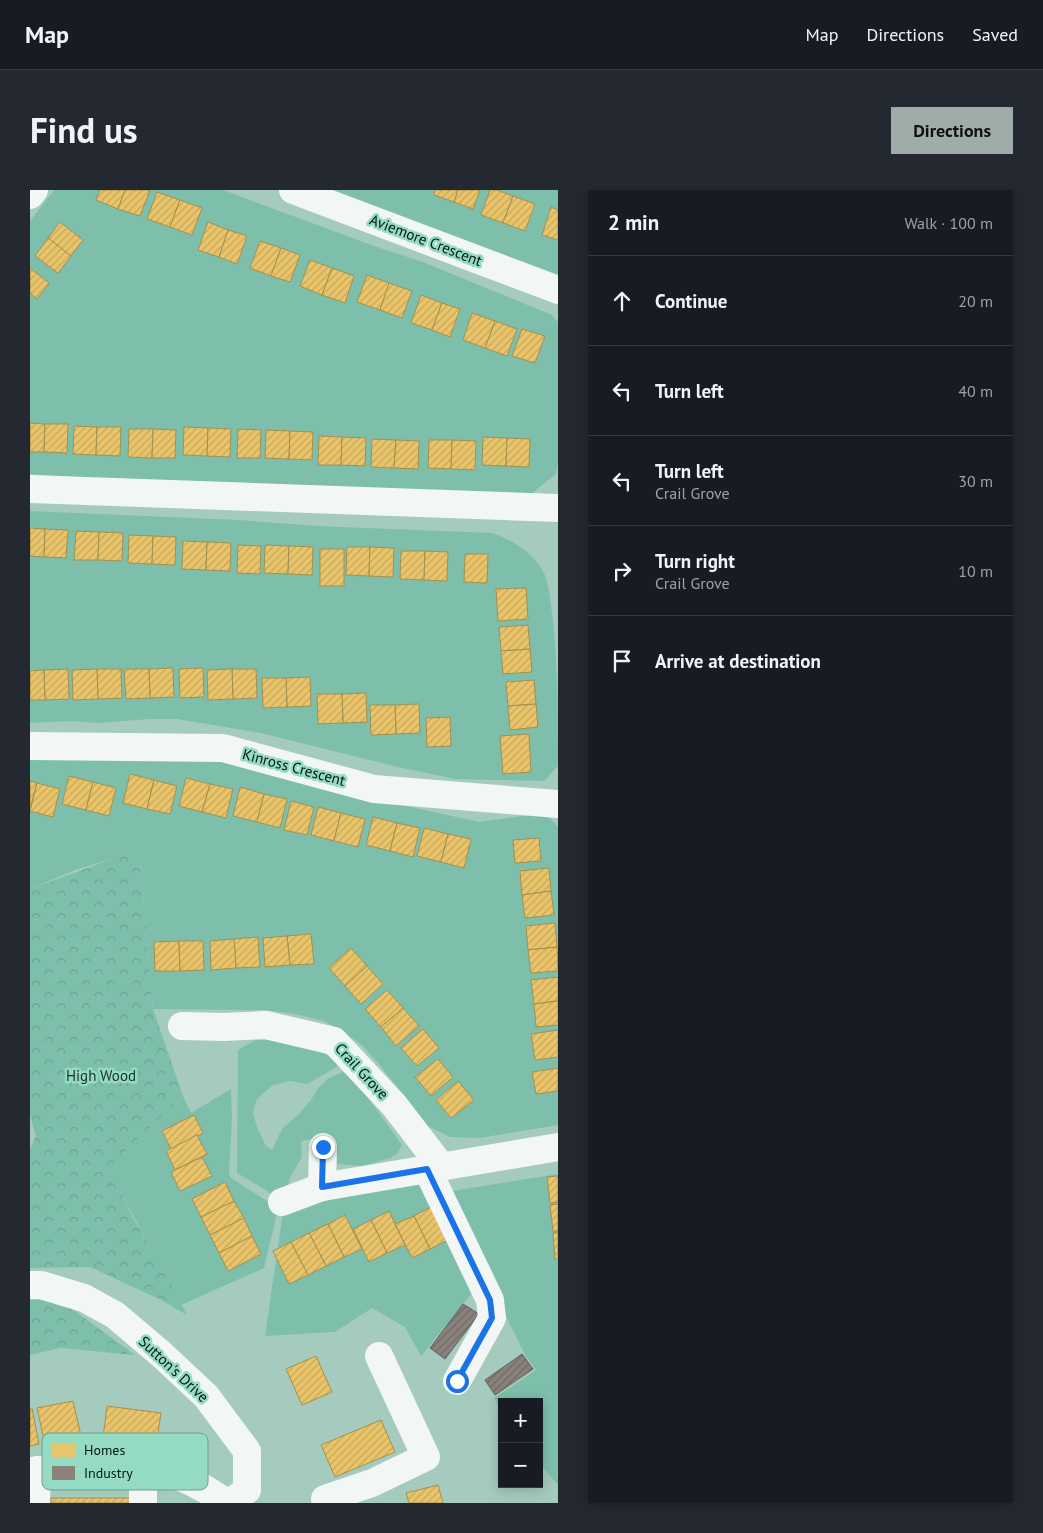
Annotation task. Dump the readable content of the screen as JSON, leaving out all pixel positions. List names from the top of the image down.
{
  "streets": {
    "street": [
      "Aviemore Crescent",
      "Kinross Crescent",
      "Crail Grove",
      "Sutton's Drive"
    ]
  },
  "parks": ["High Wood"],
  "legend": ["Homes", "Industry"],
  "page": {
    "header": "Map",
    "nav": ["Map", "Directions", "Saved"],
    "title": "Find us",
    "buttons": "Directions",
    "heading": ["2 min", "Walk · 100 m"],
    "list": [
      ["Continue", "20 m"],
      ["Turn left", "40 m"],
      ["Turn left", "Crail Grove", "30 m"],
      ["Turn right", "Crail Grove", "10 m"],
      "Arrive at destination"
    ],
    "map_buttons": ["+", "−"]
  }
}
